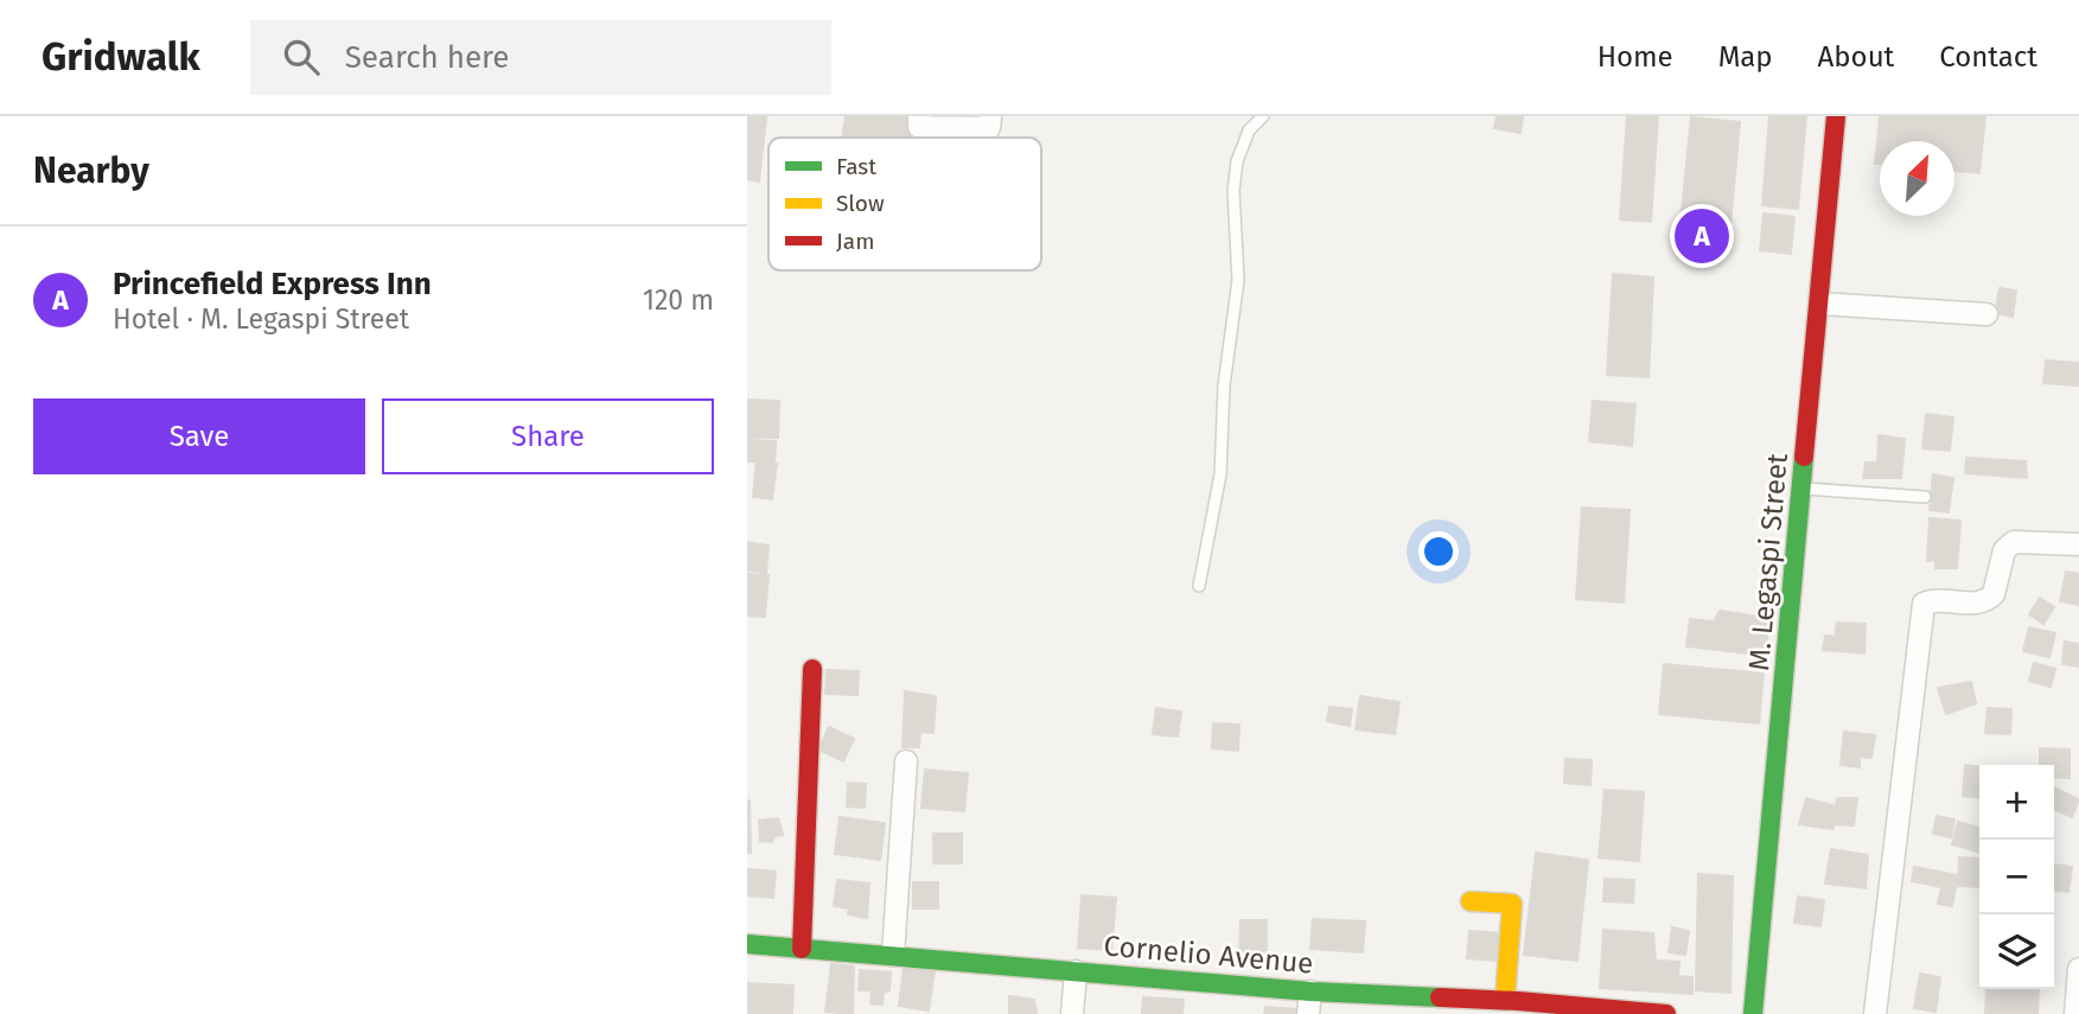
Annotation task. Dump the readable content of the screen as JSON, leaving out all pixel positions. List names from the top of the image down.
{
  "streets": {
    "street": ["M. Legaspi Street", "Cornelio Avenue"]
  },
  "legend": ["Fast", "Slow", "Jam"],
  "north": "top right",
  "page": {
    "header": "Gridwalk",
    "search": "Search here",
    "nav": [
      "Home",
      "Map",
      "About",
      "Contact"
    ],
    "heading": "Nearby",
    "pins": "A",
    "list": [
      {
        "mark": "A",
        "name": "Princefield Express Inn",
        "note": "Hotel · M. Legaspi Street",
        "value": "120 m"
      }
    ],
    "buttons": ["Save", "Share"],
    "map_buttons": ["+", "−"]
  }
}
